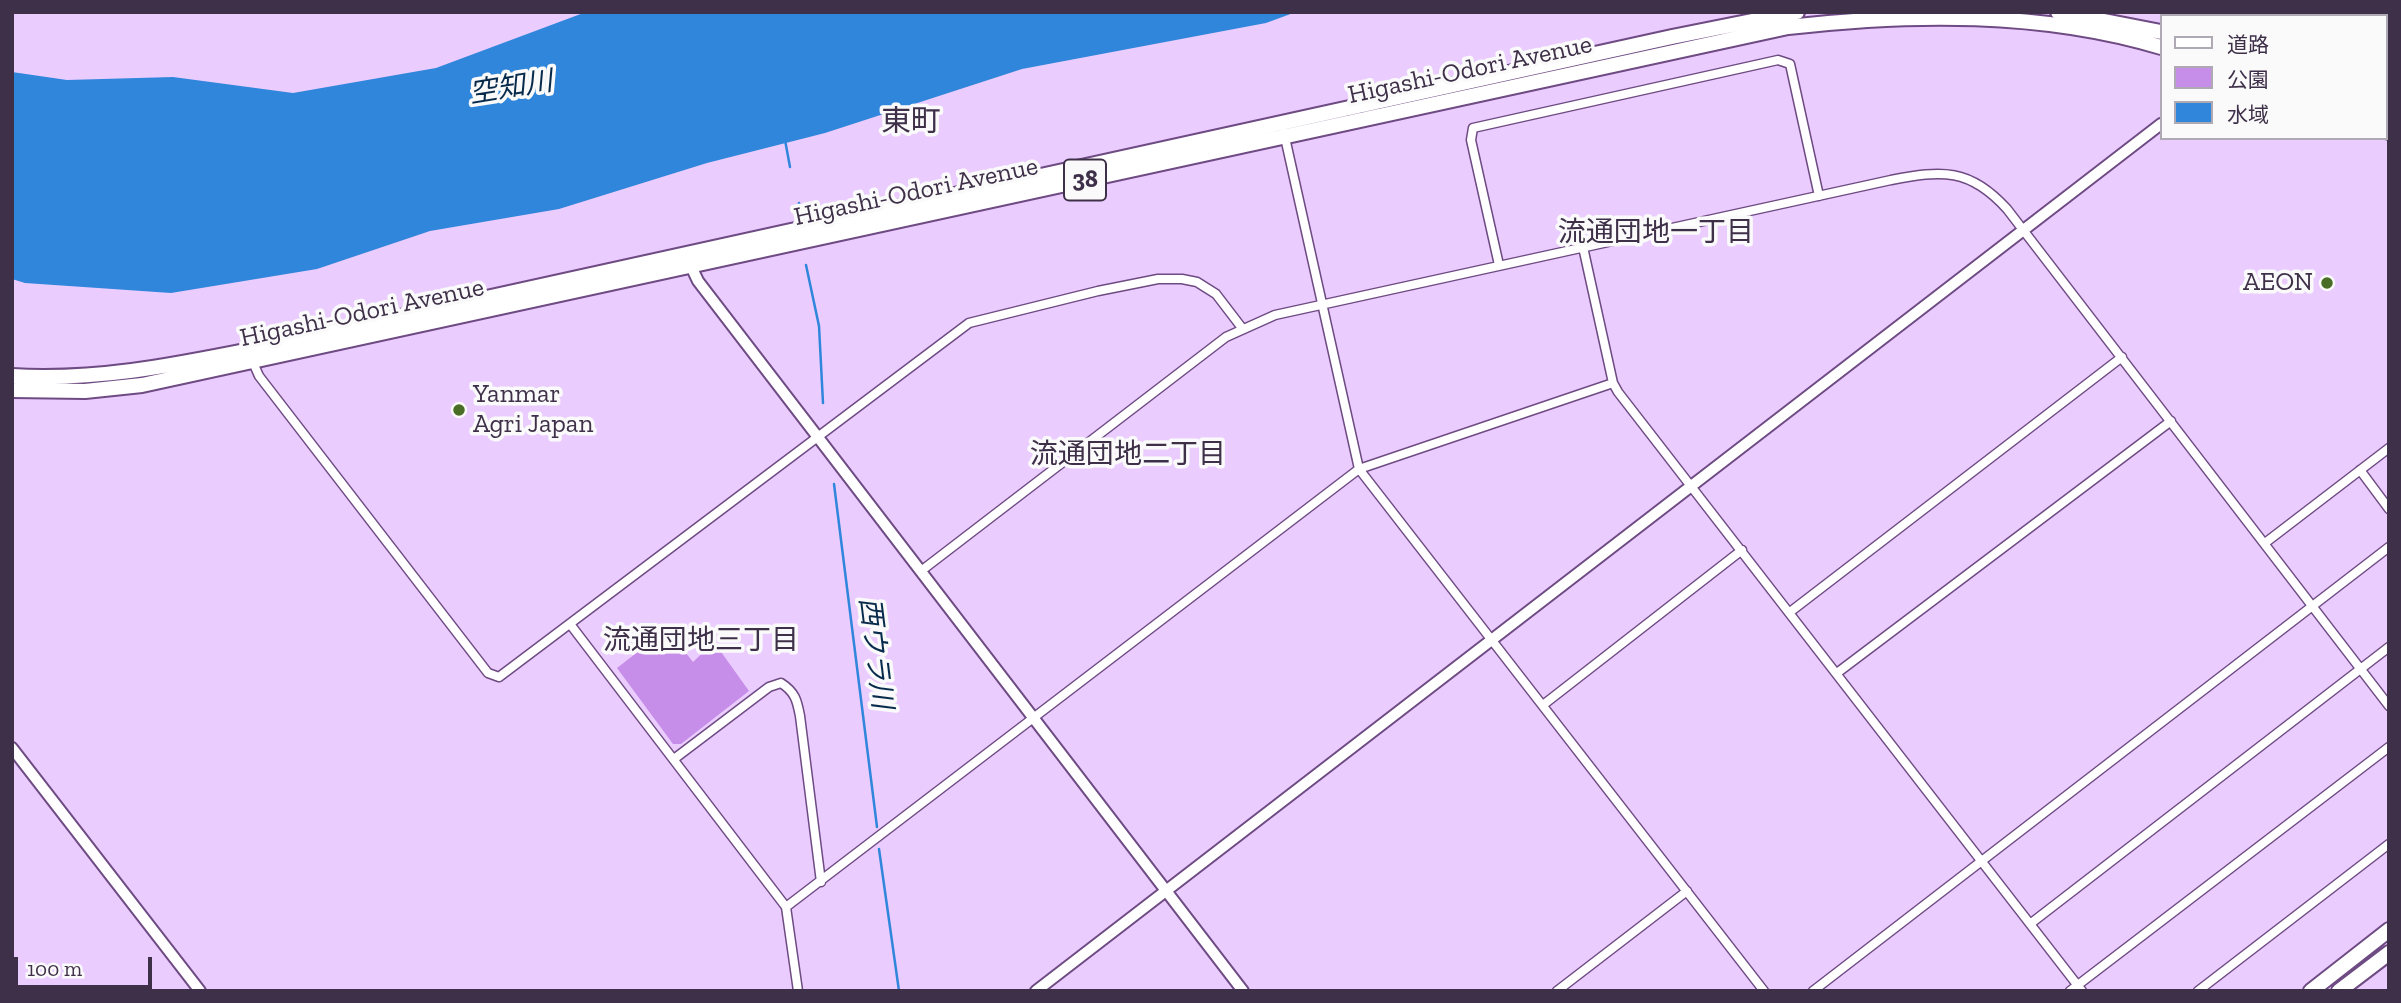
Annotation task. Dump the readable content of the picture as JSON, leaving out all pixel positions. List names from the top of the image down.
{
  "streets": {
    "highway": ["Higashi-Odori Avenue", "38"]
  },
  "districts": [
    "東町",
    "流通団地一丁目",
    "流通団地二丁目",
    "流通団地三丁目"
  ],
  "water": ["空知川", "西ウラ川"],
  "places": ["AEON", "Yanmar Agri Japan"],
  "legend": ["道路", "公園", "水域"],
  "scale_bar": "100 m"
}
